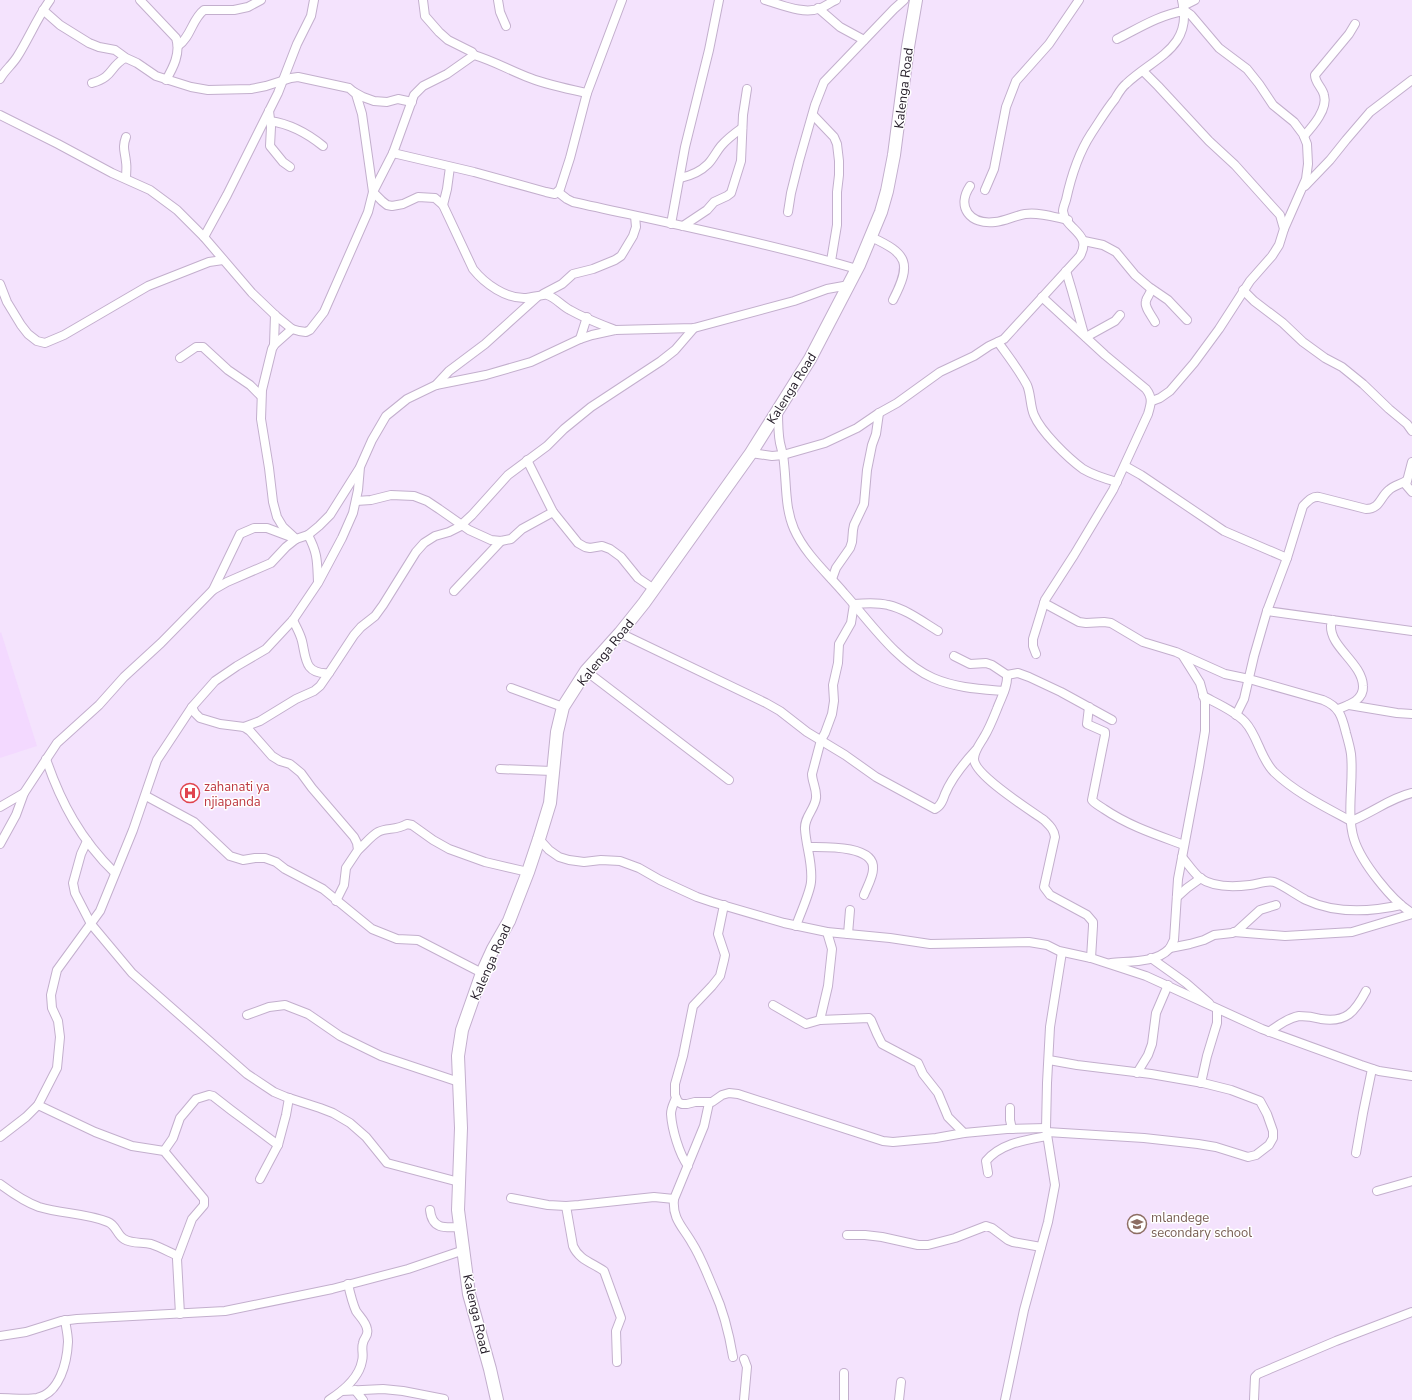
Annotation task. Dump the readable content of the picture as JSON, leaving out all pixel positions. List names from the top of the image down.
{
  "streets": {
    "main road": ["Kalenga Road"]
  },
  "places": {
    "hospital": ["zahanati ya njiapanda"],
    "school or university": ["mlandege secondary school"]
  }
}
